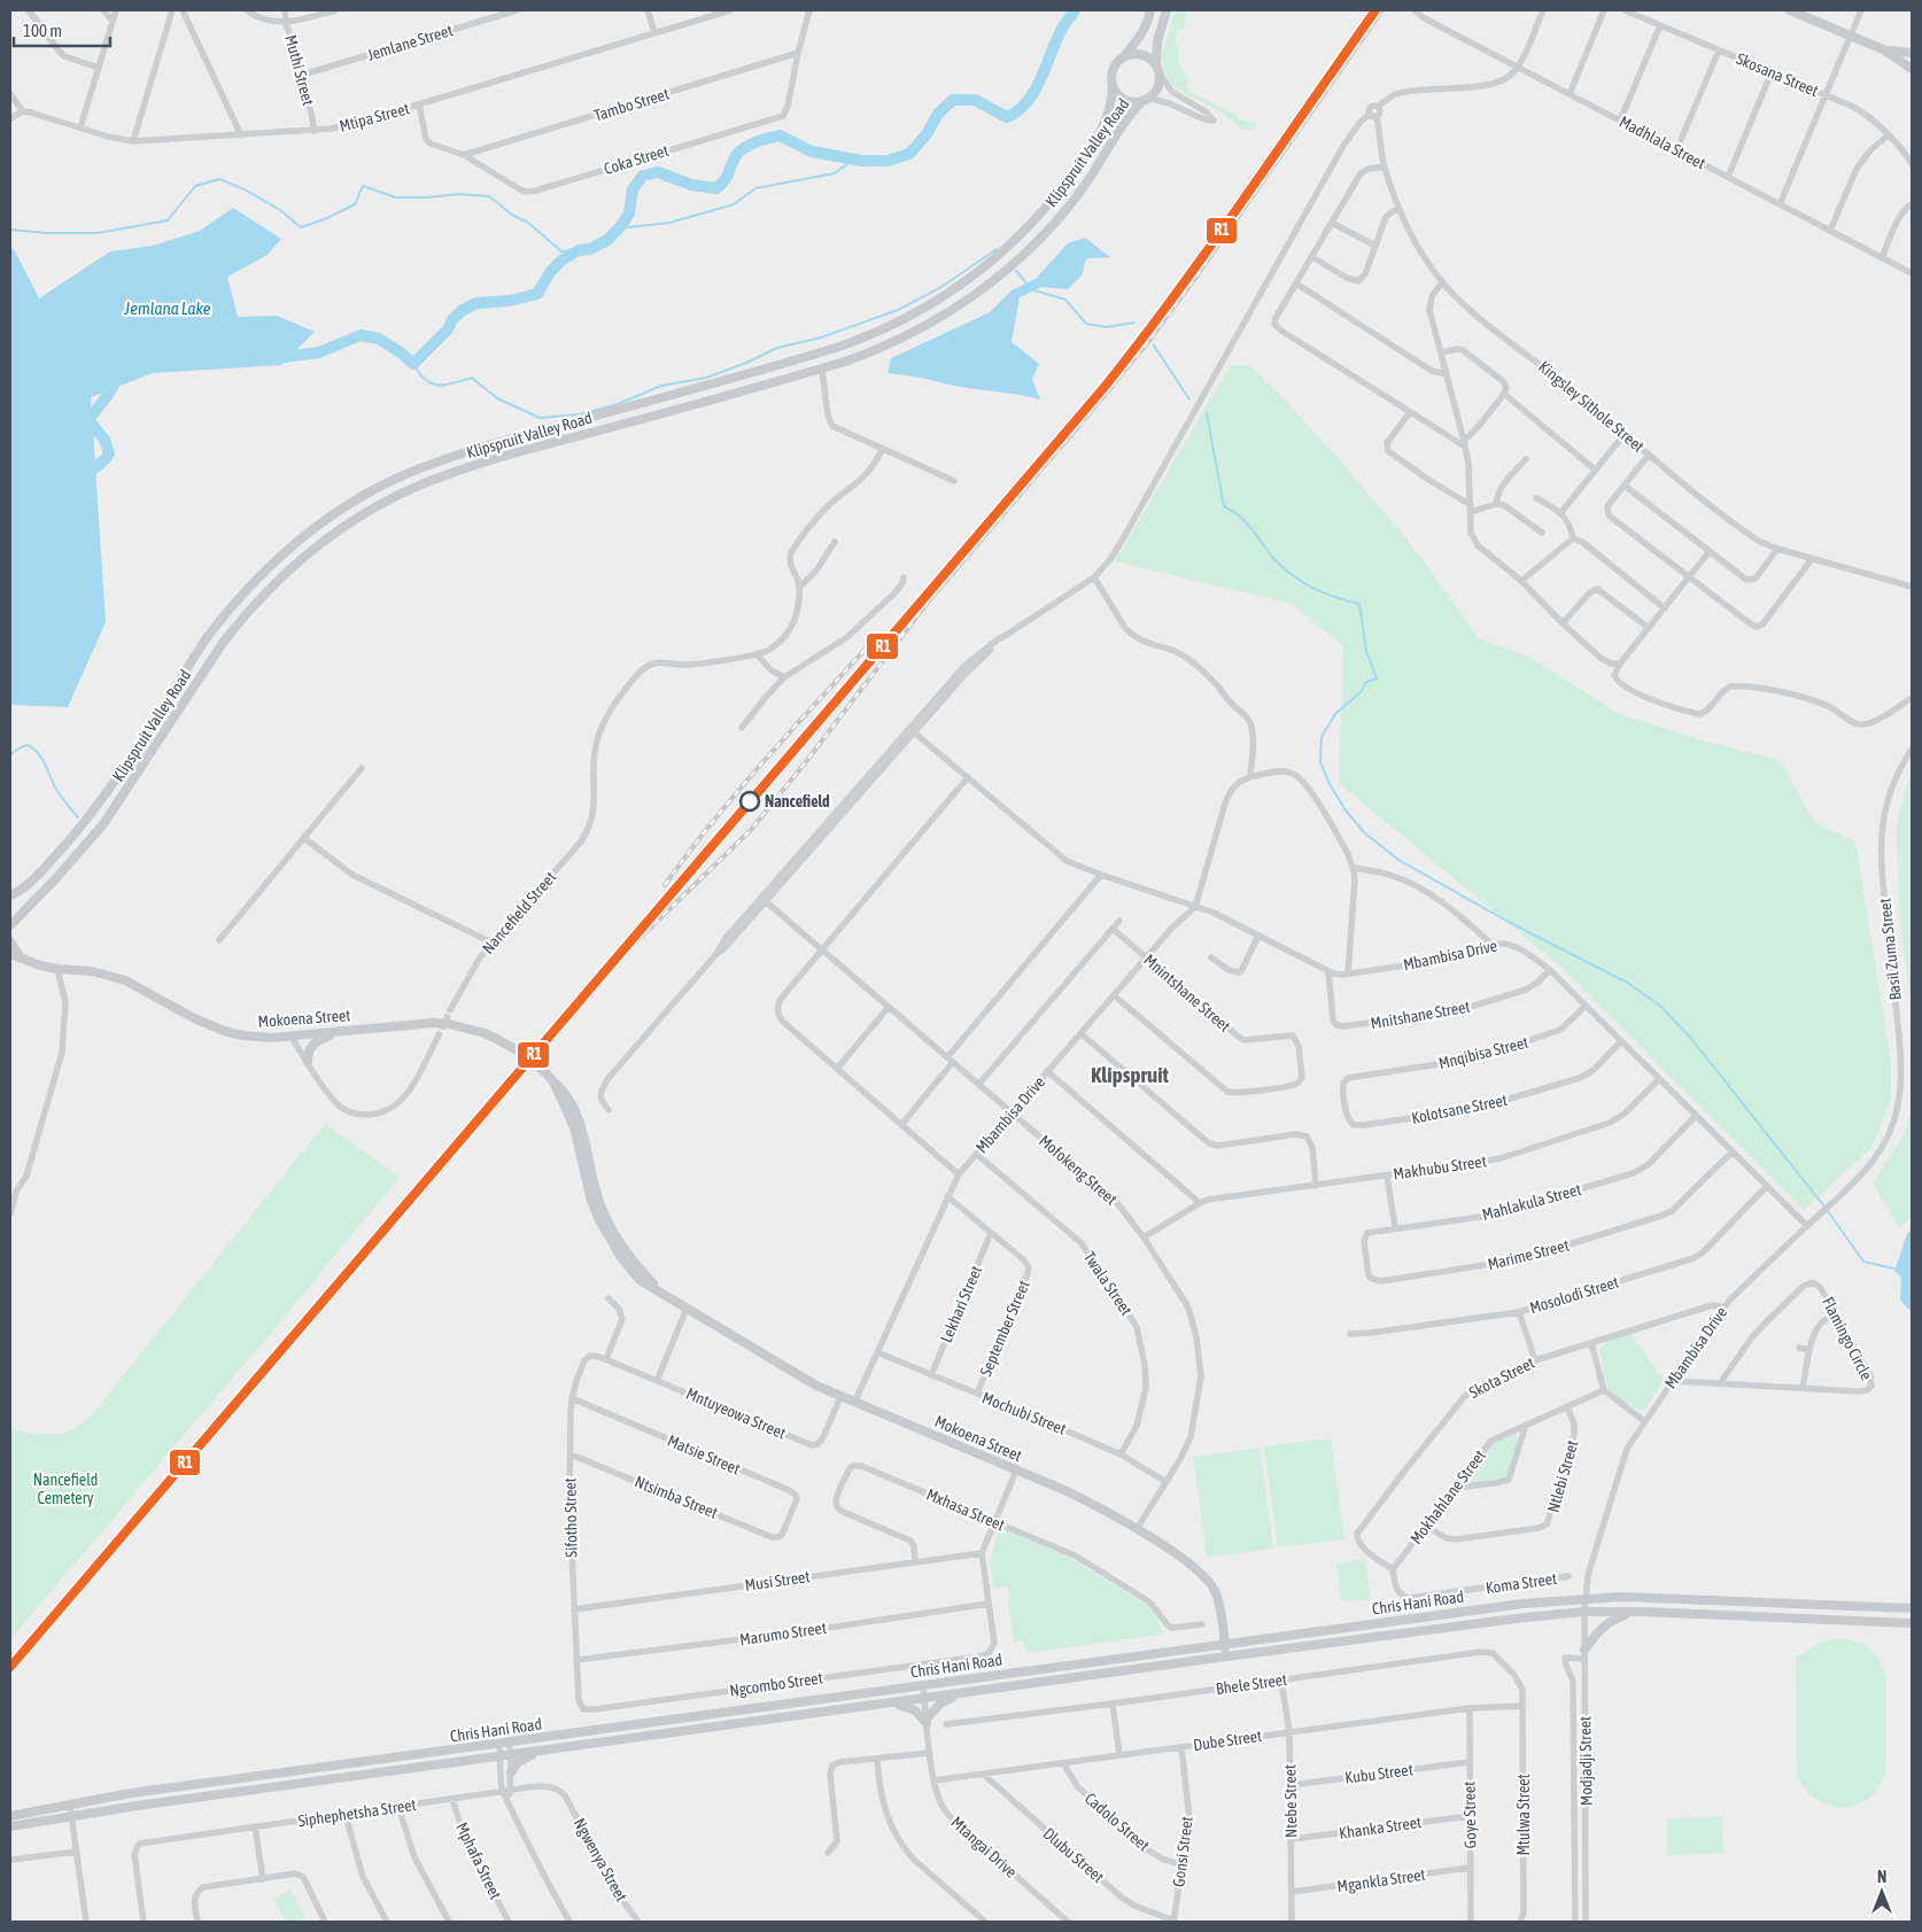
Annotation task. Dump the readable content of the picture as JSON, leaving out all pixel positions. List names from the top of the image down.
{
  "streets": {
    "main road": ["Klipspruit Valley Road", "Mokoena Street", "Chris Hani Road"],
    "street": [
      "Jemlane Street",
      "Muthi Street",
      "Skosana Street",
      "Tambo Street",
      "Mtipa Street",
      "Madhlala Street",
      "Coka Street",
      "Kingsley Sithole Street",
      "Nancefield Street",
      "Basil Zuma Street",
      "Mbambisa Drive",
      "Mnintshane Street",
      "Mnitshane Street",
      "Mnqibisa Street",
      "Kolotsane Street",
      "Makhubu Street",
      "Mofokeng Street",
      "Mahlakula Street",
      "Marime Street",
      "Twala Street",
      "Mosolodi Street",
      "Lekhari Street",
      "September Street",
      "Flamingo Circle",
      "Skota Street",
      "Mntuyeowa Street",
      "Mochubi Street",
      "Matsie Street",
      "Ntlebi Street",
      "Ntsimba Street",
      "Mokhahlane Street",
      "Mxhasa Street",
      "Sifotho Street",
      "Musi Street",
      "Koma Street",
      "Marumo Street",
      "Ngcombo Street",
      "Bhele Street",
      "Dube Street",
      "Modjadji Street",
      "Kubu Street",
      "Ntebe Street",
      "Siphephetsha Street",
      "Goye Street",
      "Mtulwa Street",
      "Cadolo Street",
      "Khanka Street",
      "Mtangai Drive",
      "Gonsi Street",
      "Dlubu Street",
      "Ngwenya Street",
      "Mphafa Street",
      "Mgankla Street"
    ]
  },
  "crossings": [
    ["Jemlane Street", "Muthi Street"],
    ["Muthi Street", "Mtipa Street"],
    ["Tambo Street", "Coka Street"],
    ["Mtipa Street", "Coka Street"],
    ["Madhlala Street", "Kingsley Sithole Street"],
    ["Basil Zuma Street", "Mbambisa Drive"],
    ["Mbambisa Drive", "Mnintshane Street"],
    ["Mbambisa Drive", "Mnitshane Street"],
    ["Mbambisa Drive", "Mokoena Street"],
    ["Mbambisa Drive", "Mnqibisa Street"],
    ["Mbambisa Drive", "Kolotsane Street"],
    ["Mbambisa Drive", "Makhubu Street"],
    ["Mbambisa Drive", "Mofokeng Street"],
    ["Mbambisa Drive", "Mahlakula Street"],
    ["Mbambisa Drive", "Marime Street"],
    ["Mbambisa Drive", "Twala Street"],
    ["Mbambisa Drive", "Mosolodi Street"],
    ["Mbambisa Drive", "September Street"],
    ["Mbambisa Drive", "Flamingo Circle"],
    ["Mbambisa Drive", "Skota Street"],
    ["Mbambisa Drive", "Mochubi Street"],
    ["Mbambisa Drive", "Chris Hani Road"],
    ["Mbambisa Drive", "Modjadji Street"],
    ["Mokoena Street", "Mofokeng Street"],
    ["Mokoena Street", "Mntuyeowa Street"],
    ["Mokoena Street", "Chris Hani Road"],
    ["Mnqibisa Street", "Kolotsane Street"],
    ["Makhubu Street", "Mofokeng Street"],
    ["Mofokeng Street", "Mochubi Street"],
    ["Mahlakula Street", "Marime Street"],
    ["Twala Street", "Mochubi Street"],
    ["Lekhari Street", "September Street"],
    ["Lekhari Street", "Mochubi Street"],
    ["September Street", "Mochubi Street"],
    ["Skota Street", "Mokhahlane Street"],
    ["Skota Street", "Koma Street"],
    ["Mntuyeowa Street", "Sifotho Street"],
    ["Matsie Street", "Ntsimba Street"],
    ["Matsie Street", "Sifotho Street"],
    ["Ntlebi Street", "Mokhahlane Street"],
    ["Ntsimba Street", "Sifotho Street"],
    ["Mokhahlane Street", "Koma Street"],
    ["Mxhasa Street", "Musi Street"],
    ["Sifotho Street", "Musi Street"],
    ["Sifotho Street", "Marumo Street"],
    ["Sifotho Street", "Ngcombo Street"],
    ["Chris Hani Road", "Modjadji Street"],
    ["Chris Hani Road", "Mtangai Drive"],
    ["Marumo Street", "Ngcombo Street"],
    ["Bhele Street", "Dube Street"],
    ["Bhele Street", "Ntebe Street"],
    ["Bhele Street", "Mtulwa Street"],
    ["Dube Street", "Ntebe Street"],
    ["Dube Street", "Goye Street"],
    ["Dube Street", "Mtulwa Street"],
    ["Dube Street", "Cadolo Street"],
    ["Dube Street", "Mtangai Drive"],
    ["Dube Street", "Gonsi Street"],
    ["Dube Street", "Dlubu Street"],
    ["Kubu Street", "Ntebe Street"],
    ["Kubu Street", "Goye Street"],
    ["Ntebe Street", "Khanka Street"],
    ["Ntebe Street", "Mgankla Street"],
    ["Siphephetsha Street", "Ngwenya Street"],
    ["Siphephetsha Street", "Mphafa Street"],
    ["Goye Street", "Khanka Street"],
    ["Goye Street", "Mgankla Street"],
    ["Cadolo Street", "Gonsi Street"],
    ["Gonsi Street", "Dlubu Street"]
  ],
  "districts": ["Klipspruit"],
  "water": ["Jemlana Lake"],
  "parks": ["Nancefield Cemetery"],
  "places": ["Nancefield"],
  "lines": ["transit line R1"],
  "scale_bar": "100 m",
  "north": "top"
}
